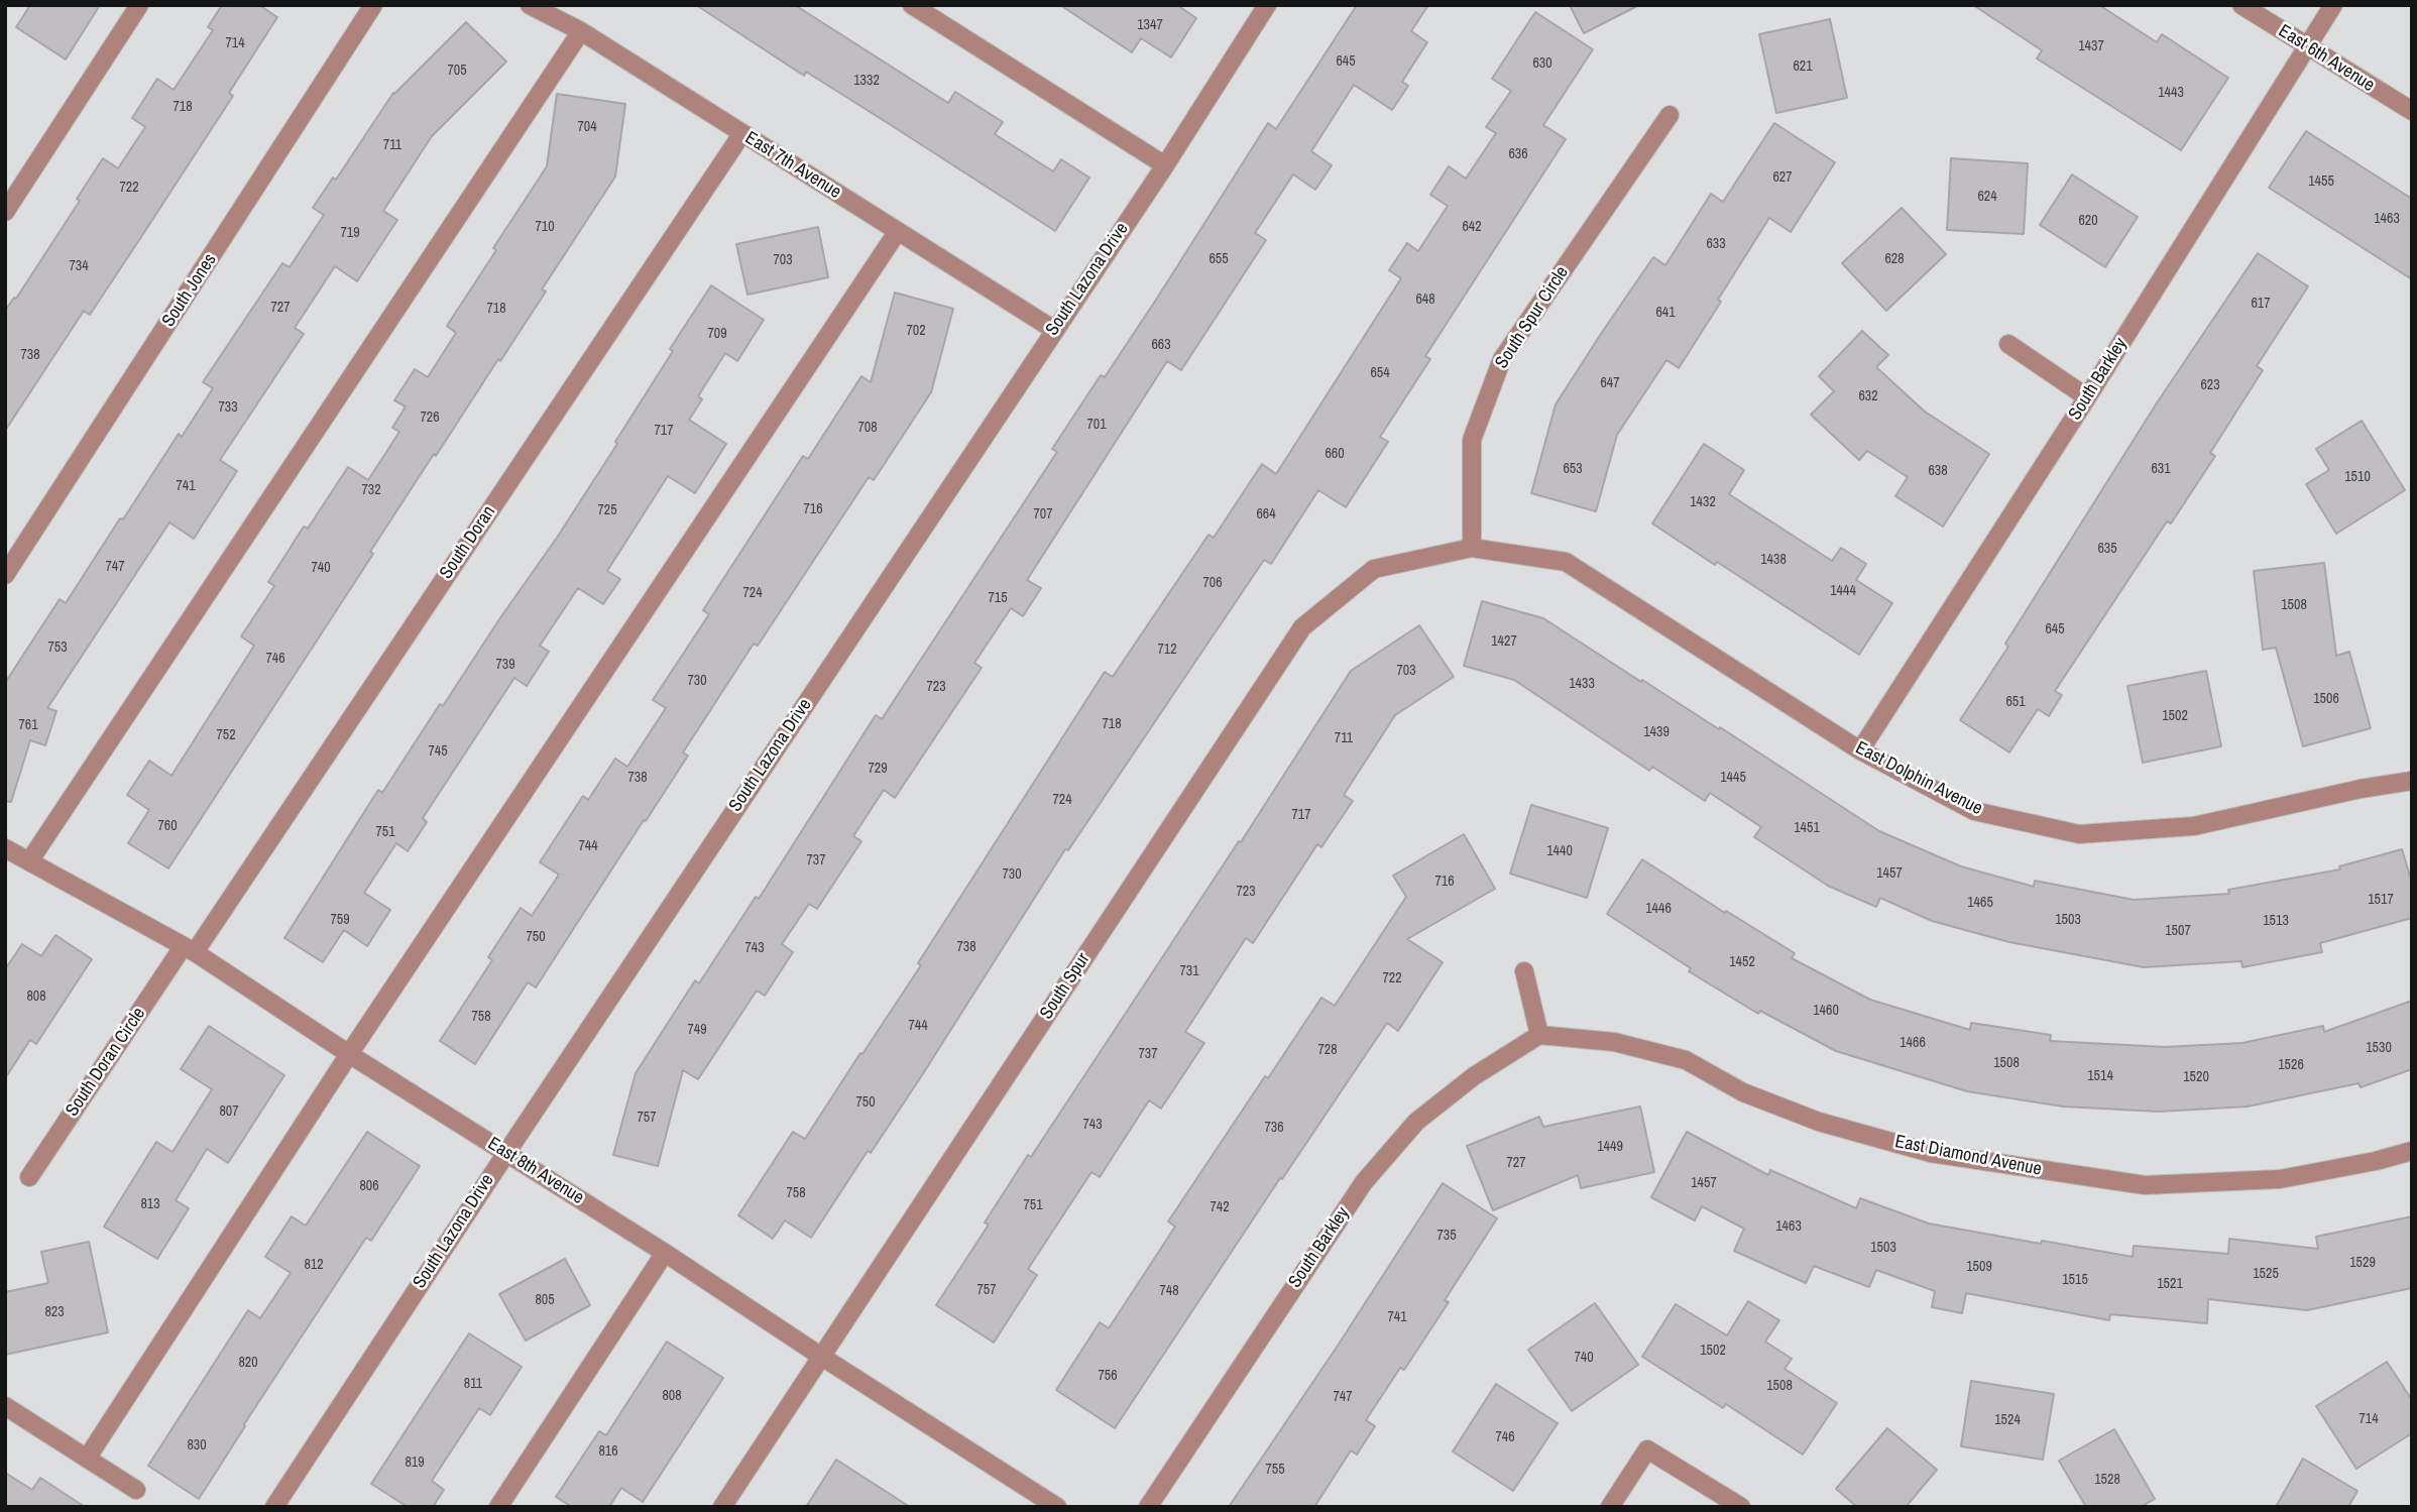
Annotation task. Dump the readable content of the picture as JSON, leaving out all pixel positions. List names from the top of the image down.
{
  "streets": {
    "street": [
      "East 6th Avenue",
      "East 7th Avenue",
      "South Lazona Drive",
      "South Jones",
      "South Spur Circle",
      "South Barkley",
      "South Doran",
      "East Dolphin Avenue",
      "South Spur",
      "South Doran Circle",
      "East Diamond Avenue",
      "East 8th Avenue"
    ]
  },
  "crossings": [
    ["East 6th Avenue", "South Barkley"],
    ["East 7th Avenue", "South Lazona Drive"],
    ["East 7th Avenue", "South Doran"],
    ["South Lazona Drive", "East 8th Avenue"],
    ["South Spur Circle", "East Dolphin Avenue"],
    ["South Spur Circle", "South Spur"],
    ["South Barkley", "East Dolphin Avenue"],
    ["South Barkley", "East Diamond Avenue"],
    ["South Doran", "South Doran Circle"],
    ["South Doran", "East 8th Avenue"],
    ["East Dolphin Avenue", "South Spur"],
    ["South Spur", "East 8th Avenue"],
    ["South Doran Circle", "East 8th Avenue"]
  ],
  "house_numbers": [
    "1347",
    "714",
    "1437",
    "645",
    "630",
    "621",
    "705",
    "1332",
    "1443",
    "718",
    "704",
    "711",
    "636",
    "627",
    "1455",
    "722",
    "624",
    "1463",
    "620",
    "710",
    "642",
    "719",
    "633",
    "655",
    "628",
    "703",
    "734",
    "648",
    "617",
    "727",
    "718",
    "641",
    "702",
    "709",
    "663",
    "738",
    "654",
    "647",
    "623",
    "632",
    "733",
    "726",
    "701",
    "708",
    "717",
    "660",
    "653",
    "631",
    "638",
    "1510",
    "741",
    "732",
    "1432",
    "716",
    "725",
    "707",
    "664",
    "635",
    "1438",
    "747",
    "740",
    "706",
    "1444",
    "724",
    "715",
    "1508",
    "645",
    "1427",
    "753",
    "712",
    "746",
    "739",
    "703",
    "730",
    "1433",
    "723",
    "1506",
    "651",
    "1502",
    "718",
    "761",
    "1439",
    "752",
    "711",
    "745",
    "729",
    "738",
    "1445",
    "724",
    "717",
    "760",
    "1451",
    "751",
    "744",
    "1440",
    "737",
    "1457",
    "730",
    "716",
    "723",
    "1517",
    "1465",
    "1446",
    "759",
    "1503",
    "1513",
    "1507",
    "750",
    "738",
    "743",
    "1452",
    "731",
    "722",
    "808",
    "1460",
    "758",
    "744",
    "749",
    "1466",
    "1530",
    "728",
    "737",
    "1508",
    "1526",
    "1514",
    "1520",
    "750",
    "807",
    "757",
    "743",
    "736",
    "1449",
    "727",
    "1457",
    "806",
    "758",
    "813",
    "751",
    "742",
    "1463",
    "735",
    "1503",
    "1529",
    "812",
    "1509",
    "1525",
    "1515",
    "1521",
    "757",
    "748",
    "805",
    "823",
    "741",
    "1502",
    "740",
    "820",
    "756",
    "811",
    "1508",
    "808",
    "747",
    "714",
    "1524",
    "746",
    "830",
    "816",
    "819",
    "755",
    "1528"
  ]
}
